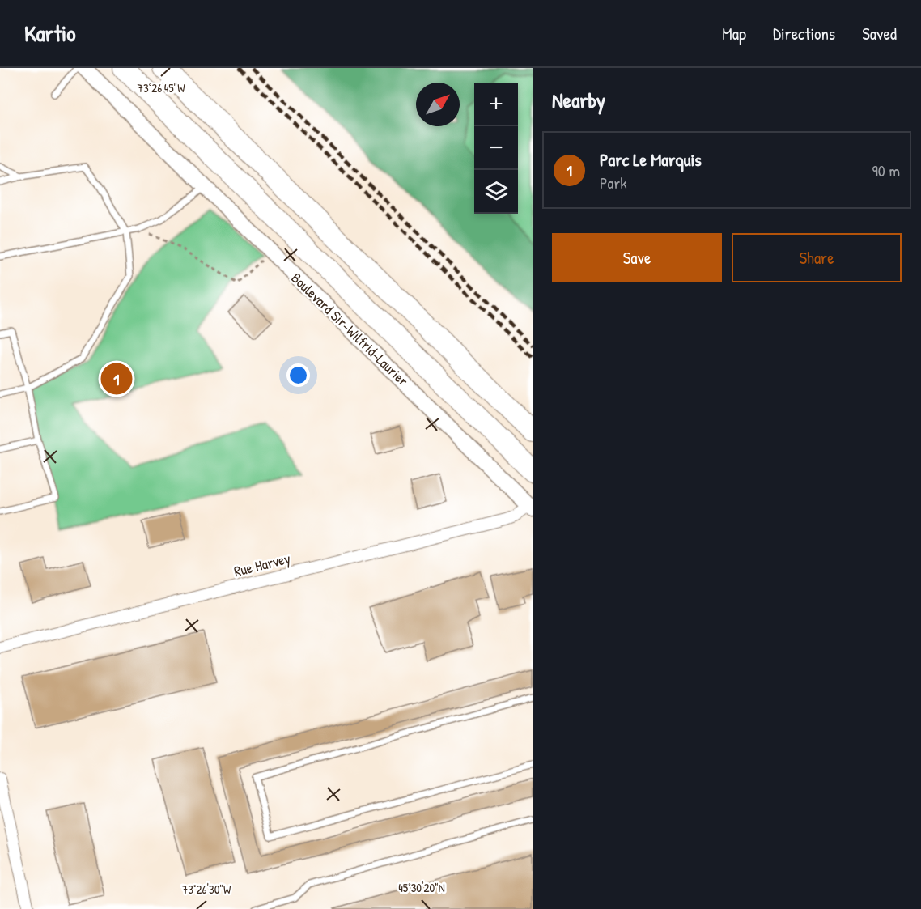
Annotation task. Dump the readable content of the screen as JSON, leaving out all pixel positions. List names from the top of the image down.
{
  "streets": {
    "highway": ["Boulevard Sir-Wilfrid-Laurier"],
    "street": ["Rue Harvey"]
  },
  "crossings": [
    ["Boulevard Sir-Wilfrid-Laurier", "Rue Harvey"]
  ],
  "north": "top right",
  "page": {
    "header": "Kartio",
    "nav": ["Map", "Directions", "Saved"],
    "heading": "Nearby",
    "map_buttons": ["+", "−"],
    "list": [
      {
        "mark": "1",
        "name": "Parc Le Marquis",
        "note": "Park",
        "value": "90 m"
      }
    ],
    "buttons": ["Save", "Share"],
    "pins": "1"
  },
  "coordinates": ["73°26'45\"W", "45°30'20\"N", "73°26'30\"W"]
}
